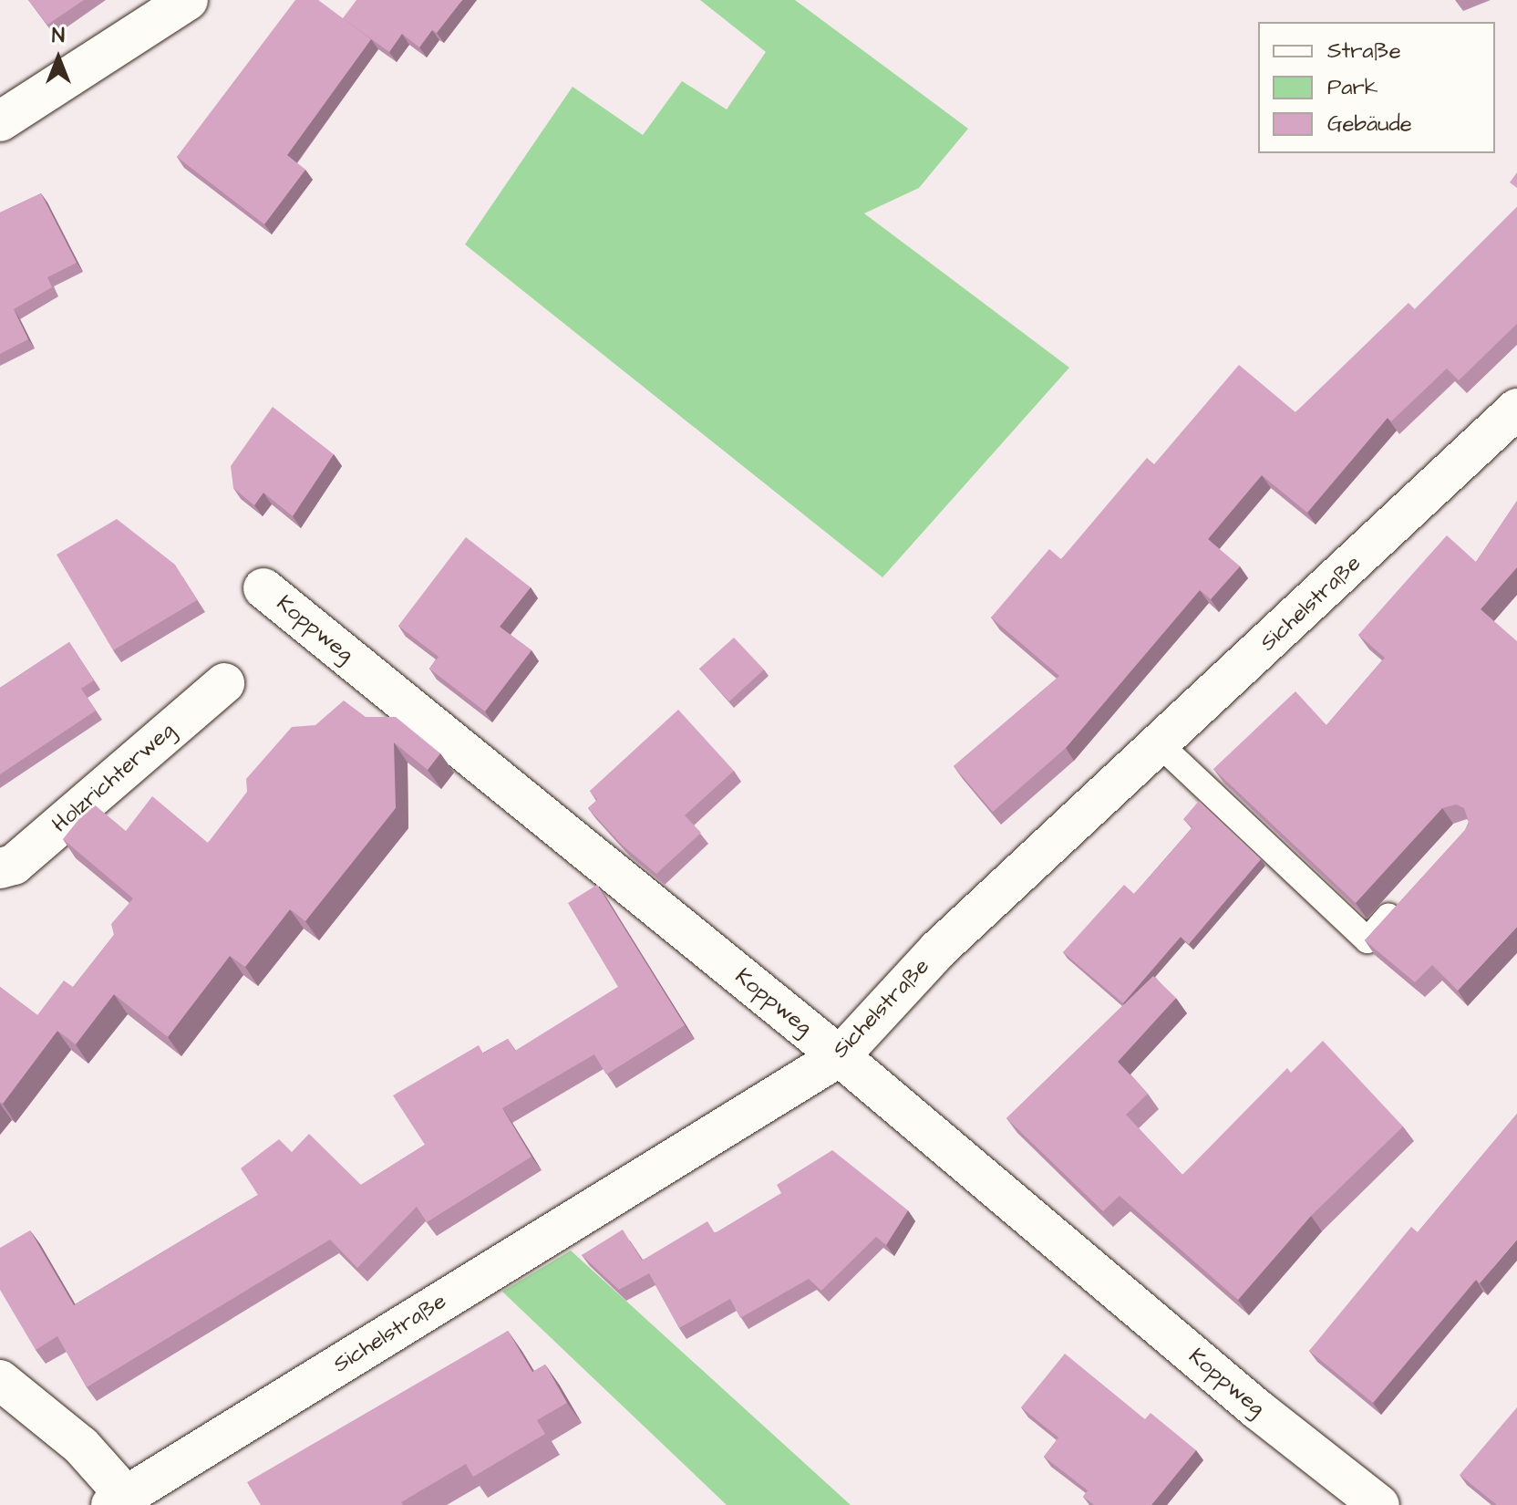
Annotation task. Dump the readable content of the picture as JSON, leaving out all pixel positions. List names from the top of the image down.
{
  "streets": {
    "street": ["Sichelstraße", "Koppweg", "Holzrichterweg"]
  },
  "crossings": [
    ["Sichelstraße", "Koppweg"]
  ],
  "legend": ["Straße", "Park", "Gebäude"],
  "north": "top"
}
